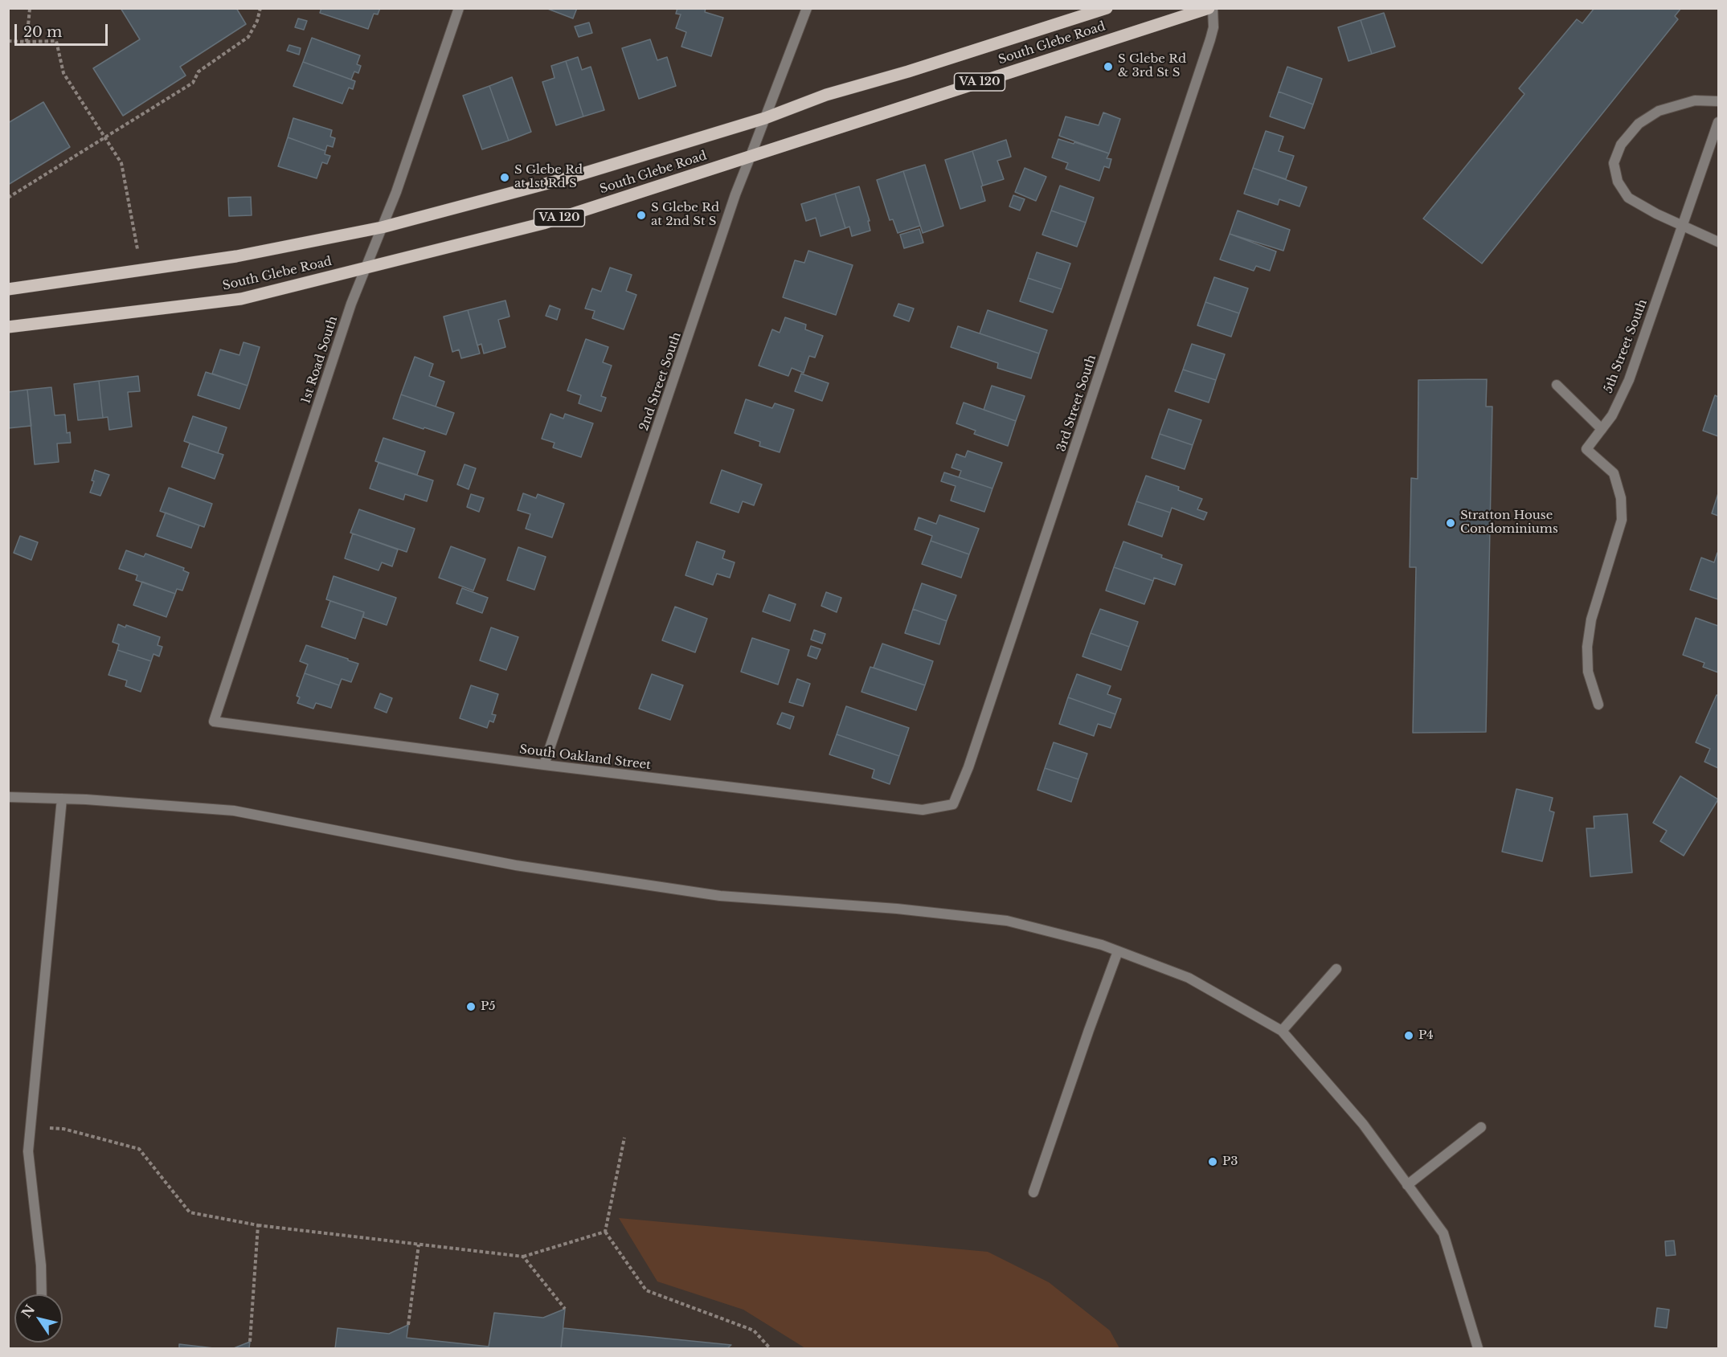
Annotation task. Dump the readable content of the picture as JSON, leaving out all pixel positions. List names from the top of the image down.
{
  "streets": {
    "main road": ["South Glebe Road", "VA 120"],
    "street": [
      "5th Street South",
      "1st Road South",
      "2nd Street South",
      "3rd Street South",
      "South Oakland Street"
    ]
  },
  "crossings": [
    ["South Glebe Road", "1st Road South"],
    ["South Glebe Road", "2nd Street South"],
    ["1st Road South", "South Oakland Street"],
    ["2nd Street South", "South Oakland Street"],
    ["3rd Street South", "South Oakland Street"]
  ],
  "places": [
    "S Glebe Rd & 3rd St S",
    "S Glebe Rd at 1st Rd S",
    "S Glebe Rd at 2nd St S",
    "Stratton House Condominiums",
    "P5",
    "P4",
    "P3"
  ],
  "scale_bar": "20 m",
  "north": "top left"
}
